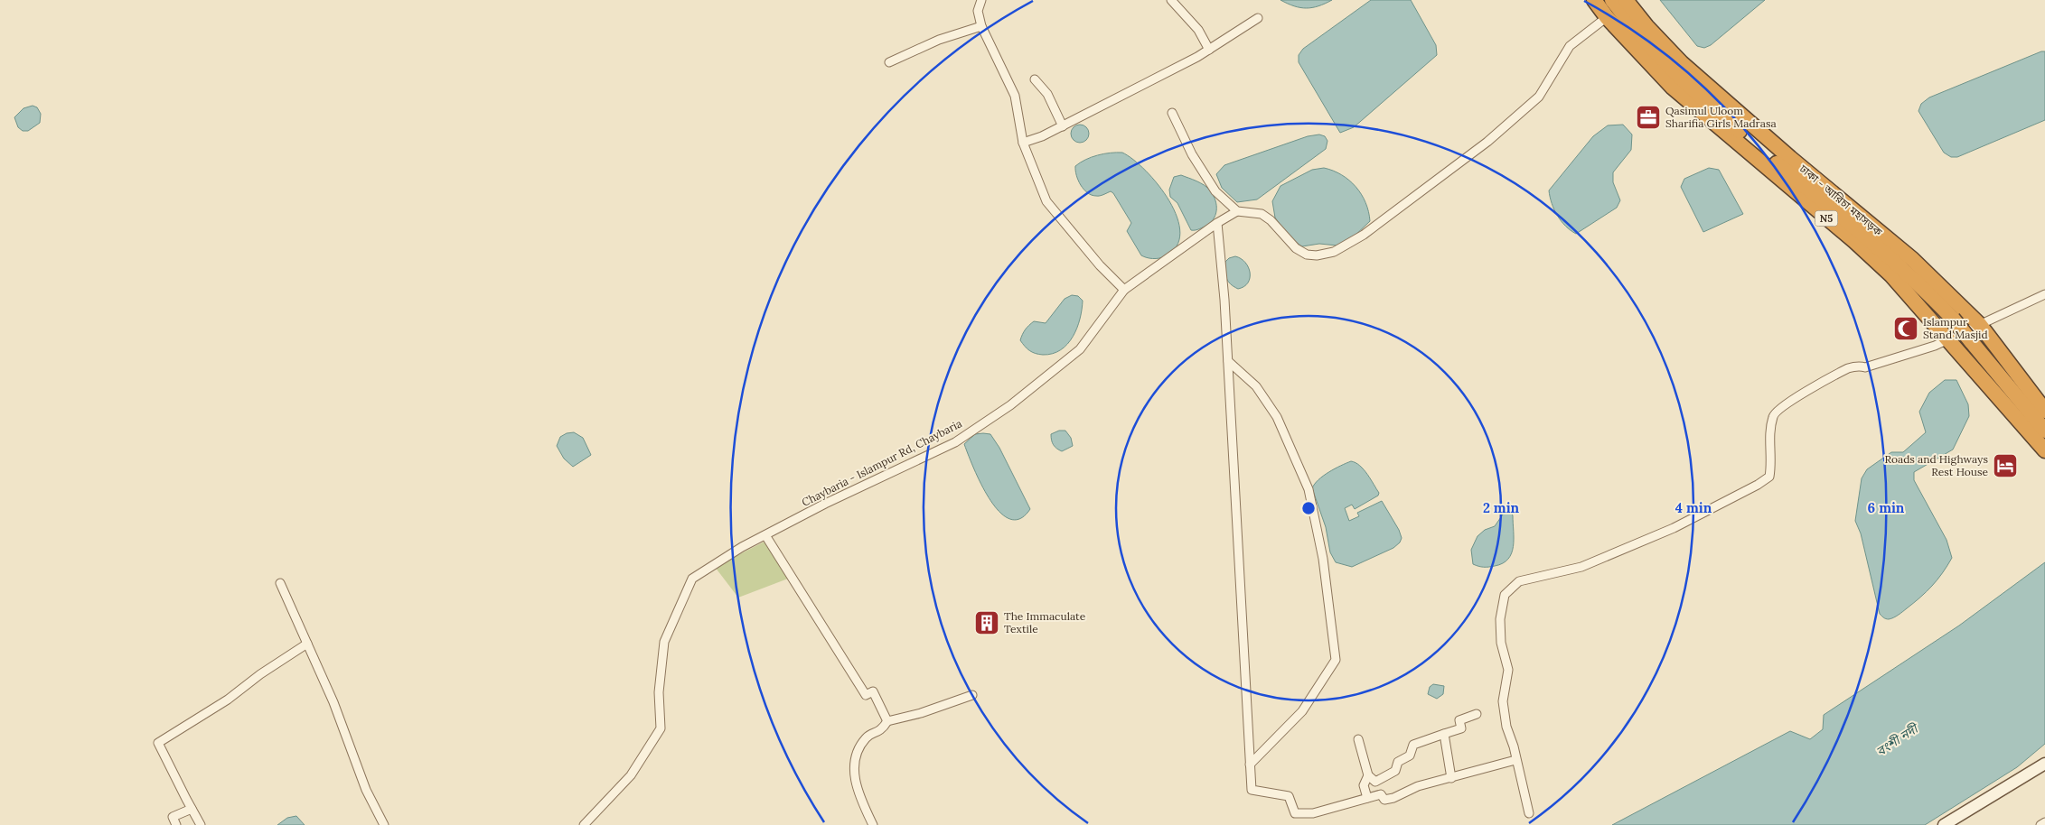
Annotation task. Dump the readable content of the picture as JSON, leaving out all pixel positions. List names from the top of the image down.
{
  "streets": {
    "highway": ["ঢাকা - আরিচা মহাসড়ক", "N5"],
    "street": ["Chaybaria - Islampur Rd, Chaybaria"]
  },
  "water": ["বংশী নদী"],
  "places": {
    "office": ["Qasimul Uloom Sharifia Girls Madrasa"],
    "mosque": ["Islampur Stand Masjid"],
    "hotel": ["Roads and Highways Rest House"],
    "building": ["The Immaculate Textile"]
  },
  "rings": ["2 min", "4 min", "6 min"]
}
